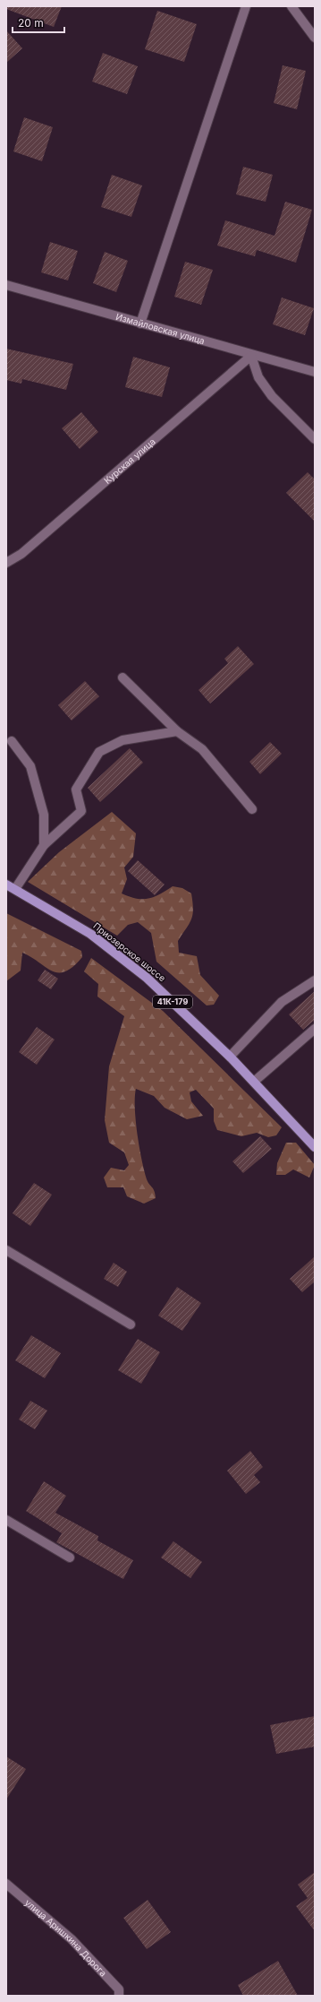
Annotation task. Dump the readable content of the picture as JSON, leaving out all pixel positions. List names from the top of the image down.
{
  "streets": {
    "main road": ["Приозерское шоссе", "41К-179"],
    "street": ["Измайловская улица", "Курская улица", "улица Аришкина Дорога"]
  },
  "crossings": [
    ["Измайловская улица", "Курская улица"]
  ],
  "scale_bar": "20 m"
}
